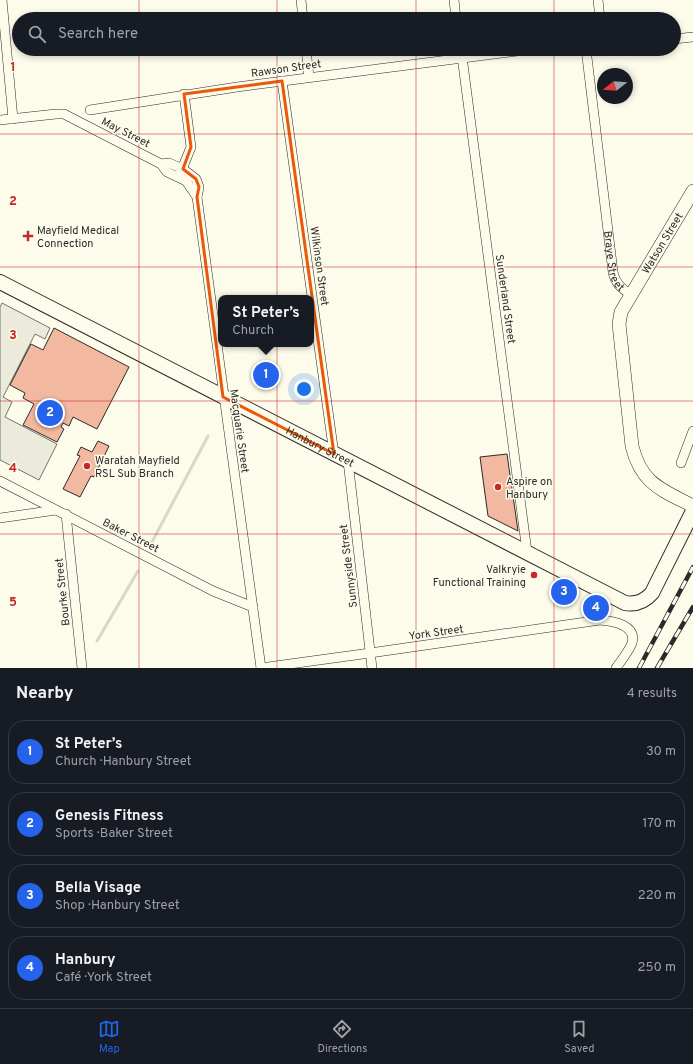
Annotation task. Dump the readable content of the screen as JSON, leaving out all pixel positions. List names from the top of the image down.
{
  "streets": {
    "main road": ["Hanbury Street"],
    "street": [
      "Rawson Street",
      "May Street",
      "Watson Street",
      "Braye Street",
      "Wilkinson Street",
      "Sunderland Street",
      "Macquarie Street",
      "Baker Street",
      "Sunnyside Street",
      "Bourke Street",
      "York Street"
    ]
  },
  "crossings": [
    ["Rawson Street", "Wilkinson Street"],
    ["May Street", "Macquarie Street"],
    ["Watson Street", "Braye Street"],
    ["Wilkinson Street", "Hanbury Street"],
    ["Sunderland Street", "Hanbury Street"],
    ["Macquarie Street", "Hanbury Street"],
    ["Macquarie Street", "Baker Street"],
    ["Macquarie Street", "York Street"],
    ["Hanbury Street", "Sunnyside Street"],
    ["Baker Street", "Bourke Street"],
    ["Sunnyside Street", "York Street"]
  ],
  "places": {
    "health": ["Mayfield Medical Connection"],
    "other": ["Waratah Mayfield RSL Sub Branch", "Aspire on Hanbury", "Valkryie Functional Training"]
  },
  "north": "left",
  "page": {
    "search": "Search here",
    "popup": ["St Peter’s", "Church"],
    "pins": [
      "1",
      "2",
      "3",
      "4"
    ],
    "heading": ["Nearby", "4 results"],
    "list": [
      {
        "mark": "1",
        "name": "St Peter’s",
        "note": "Church · Hanbury Street",
        "value": "30 m"
      },
      {
        "mark": "2",
        "name": "Genesis Fitness",
        "note": "Sports · Baker Street",
        "value": "170 m"
      },
      {
        "mark": "3",
        "name": "Bella Visage",
        "note": "Shop · Hanbury Street",
        "value": "220 m"
      },
      {
        "mark": "4",
        "name": "Hanbury",
        "note": "Café · York Street",
        "value": "250 m"
      }
    ],
    "nav": ["Map", "Directions", "Saved"]
  },
  "grid": {
    "rows": [
      "1",
      "2",
      "3",
      "4",
      "5"
    ]
  }
}
